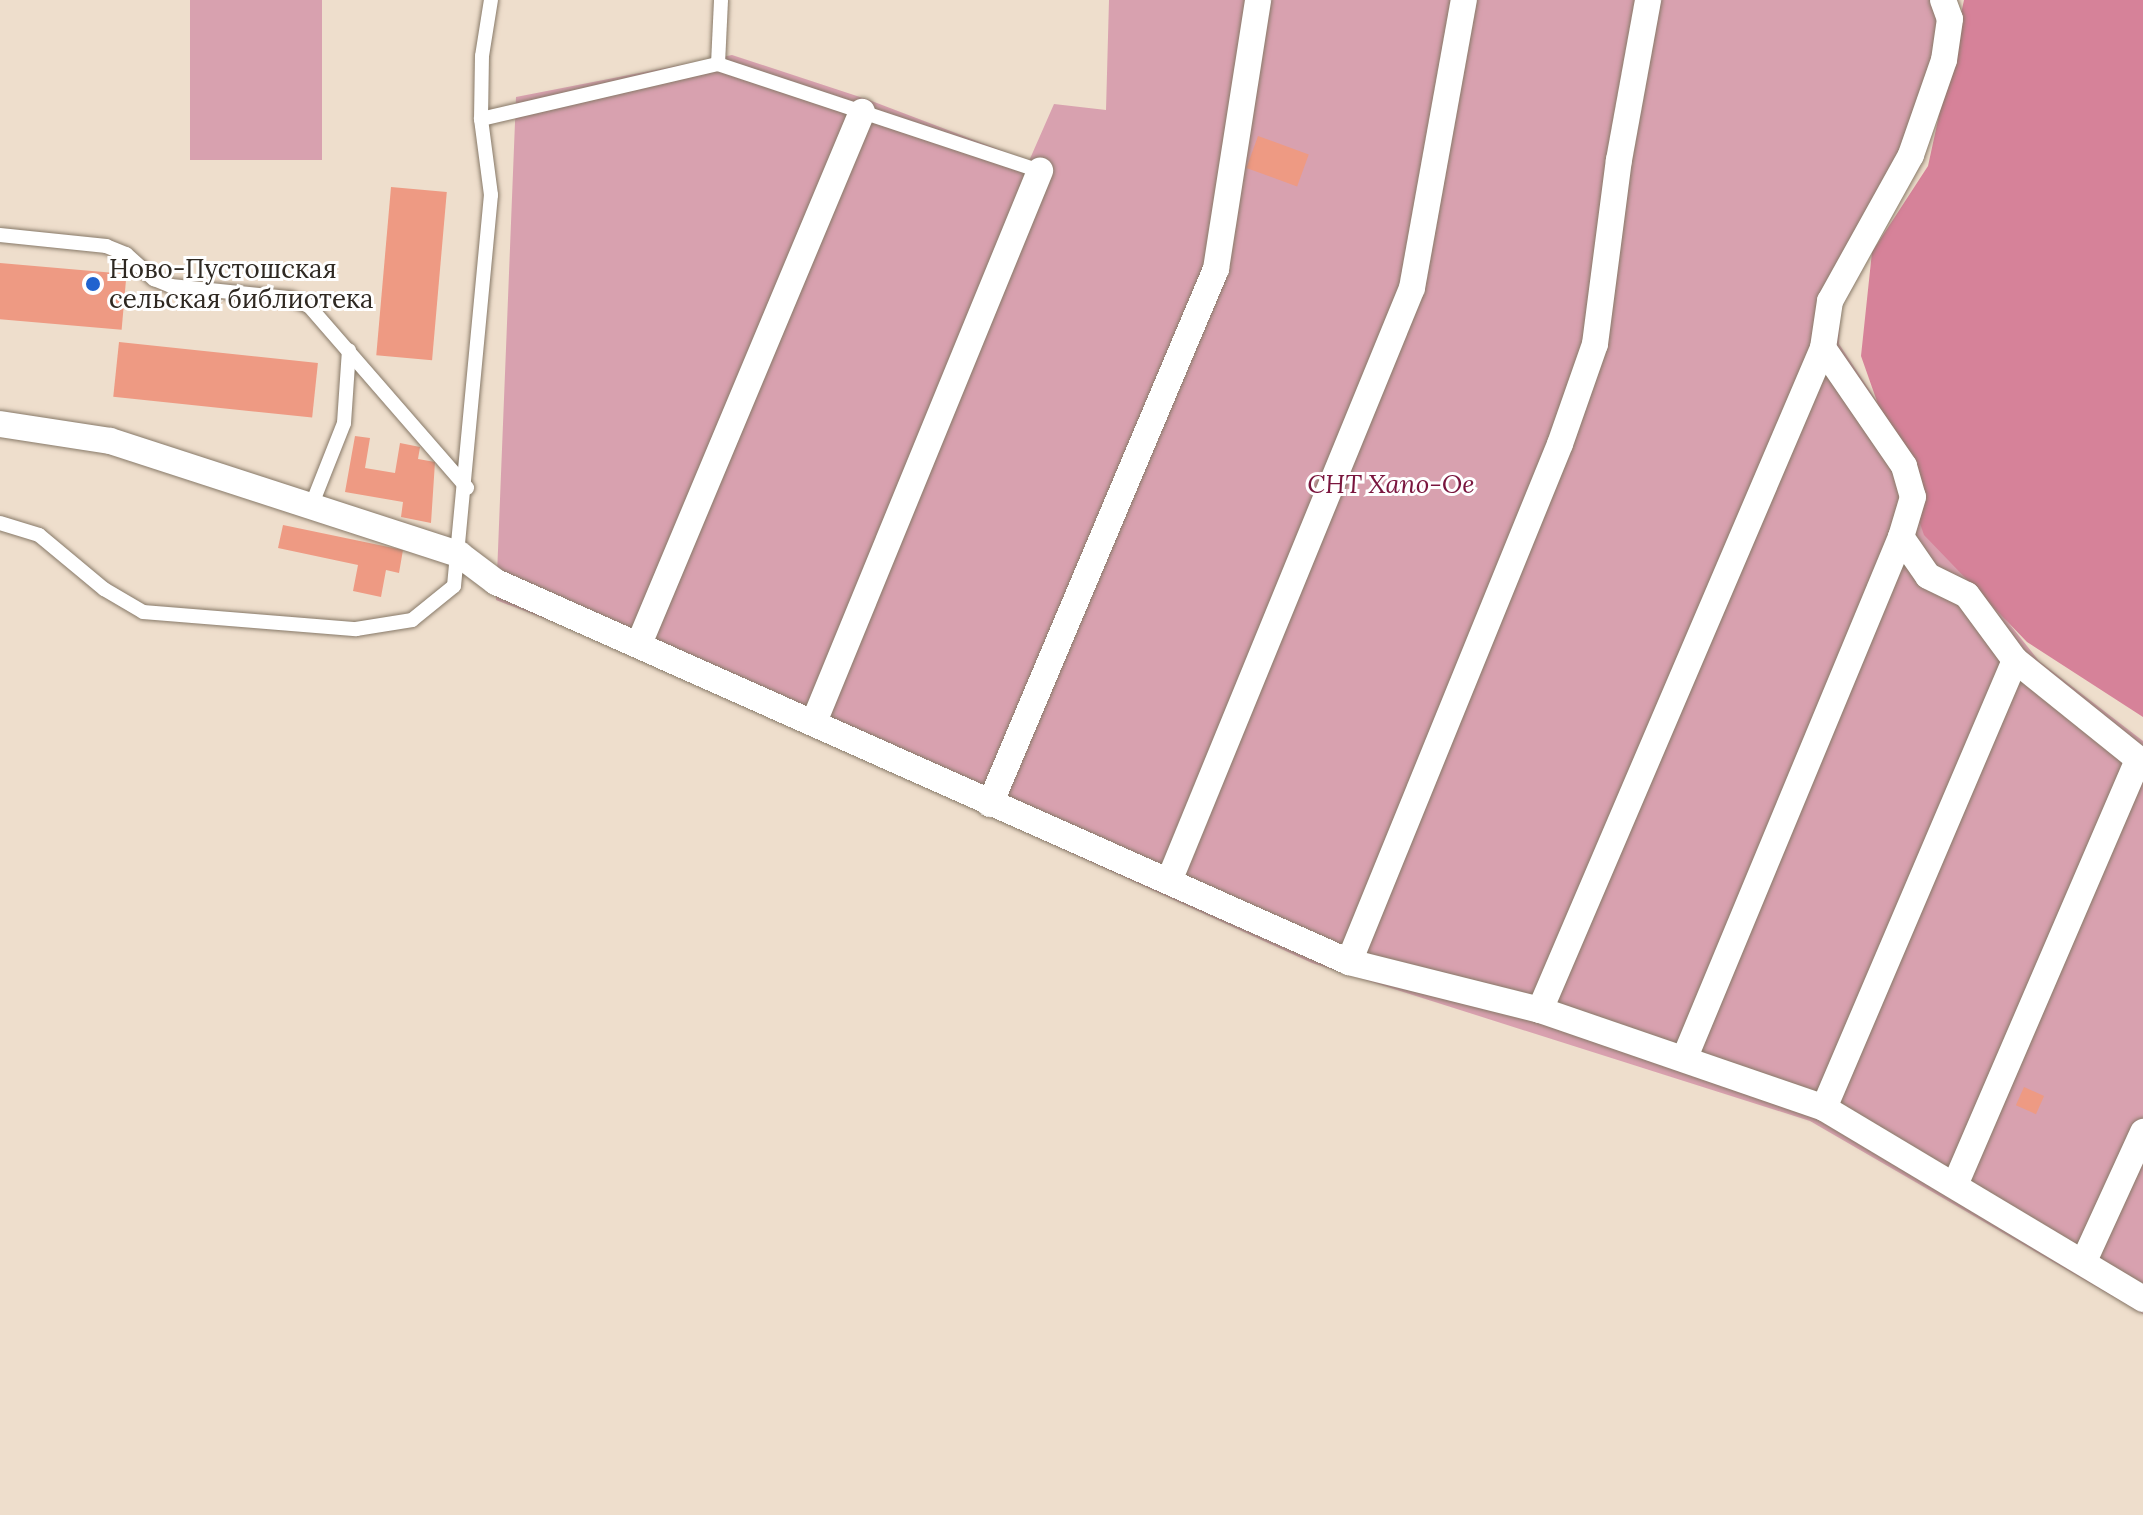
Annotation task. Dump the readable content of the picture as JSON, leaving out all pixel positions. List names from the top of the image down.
{
  "parks": ["СНТ Хапо-Ое"],
  "places": ["Ново-Пустошская сельская библиотека"]
}
